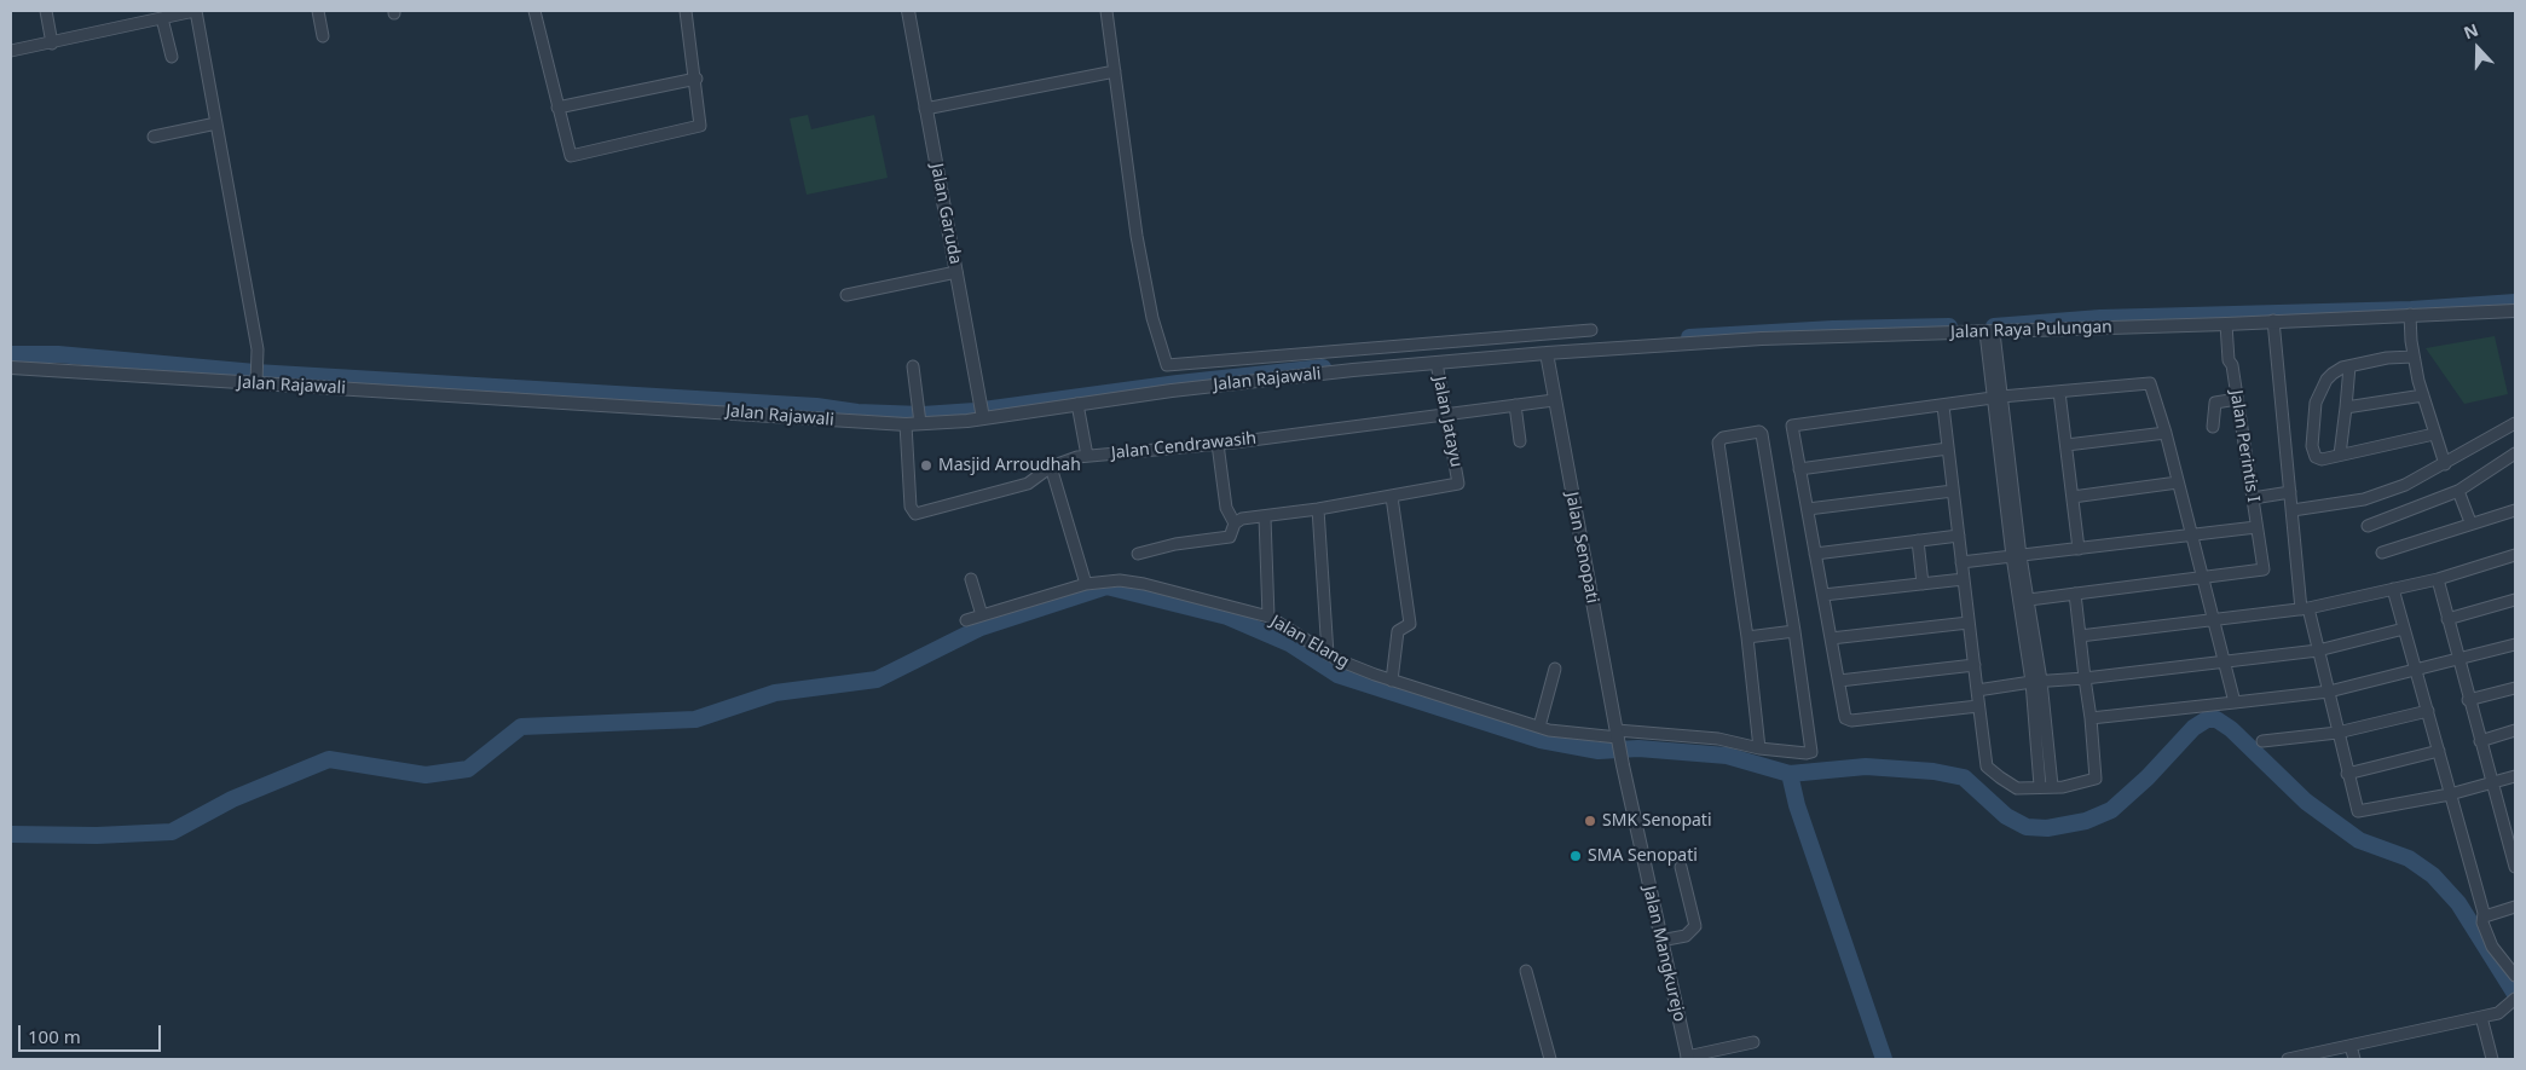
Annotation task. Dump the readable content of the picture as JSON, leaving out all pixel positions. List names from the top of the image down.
{
  "streets": {
    "street": [
      "Jalan Garuda",
      "Jalan Raya Pulungan",
      "Jalan Rajawali",
      "Jalan Jatayu",
      "Jalan Cendrawasih",
      "Jalan Perintis I",
      "Jalan Senopati",
      "Jalan Elang",
      "Jalan Mangkurejo"
    ]
  },
  "crossings": [
    ["Jalan Garuda", "Jalan Rajawali"],
    ["Jalan Raya Pulungan", "Jalan Rajawali"],
    ["Jalan Raya Pulungan", "Jalan Perintis I"],
    ["Jalan Raya Pulungan", "Jalan Senopati"],
    ["Jalan Rajawali", "Jalan Jatayu"],
    ["Jalan Rajawali", "Jalan Cendrawasih"],
    ["Jalan Rajawali", "Jalan Senopati"],
    ["Jalan Jatayu", "Jalan Cendrawasih"],
    ["Jalan Cendrawasih", "Jalan Senopati"],
    ["Jalan Senopati", "Jalan Elang"],
    ["Jalan Senopati", "Jalan Mangkurejo"],
    ["Jalan Elang", "Jalan Mangkurejo"]
  ],
  "places": ["Masjid Arroudhah", "SMK Senopati", "SMA Senopati"],
  "scale_bar": "100 m",
  "north": "top"
}
